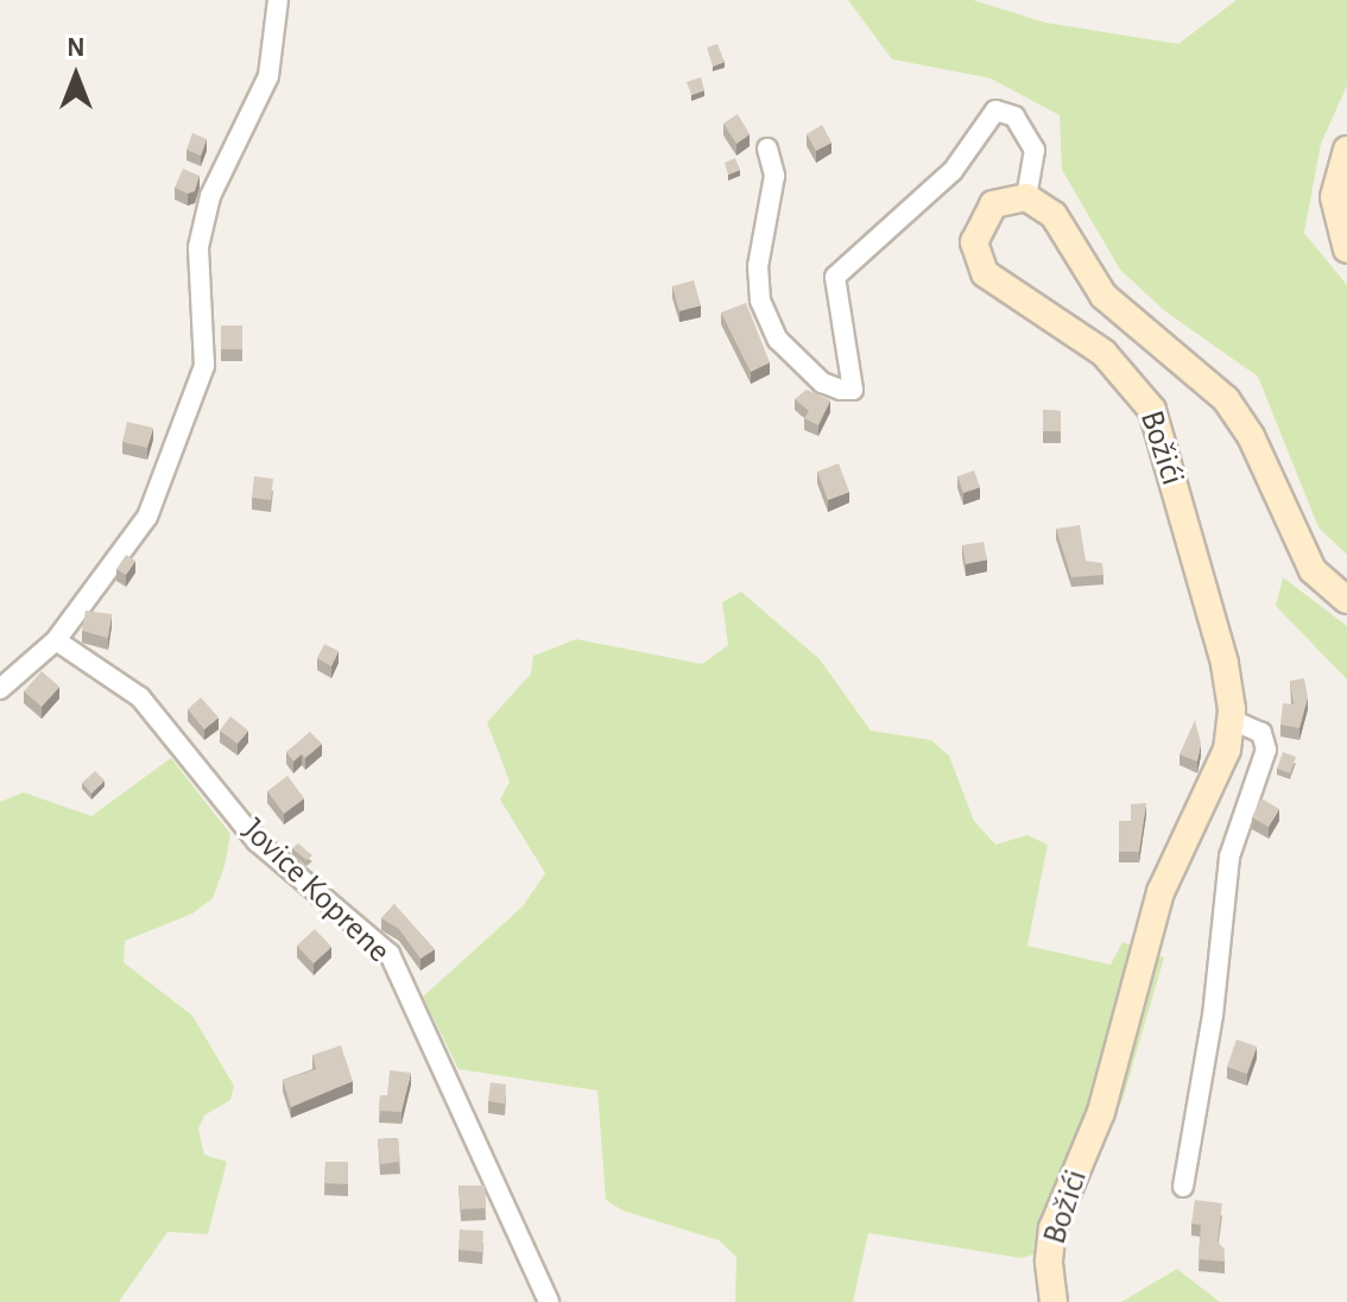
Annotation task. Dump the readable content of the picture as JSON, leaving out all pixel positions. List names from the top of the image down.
{
  "streets": {
    "main road": ["Božići"],
    "street": ["Jovice Koprene"]
  },
  "north": "top"
}
